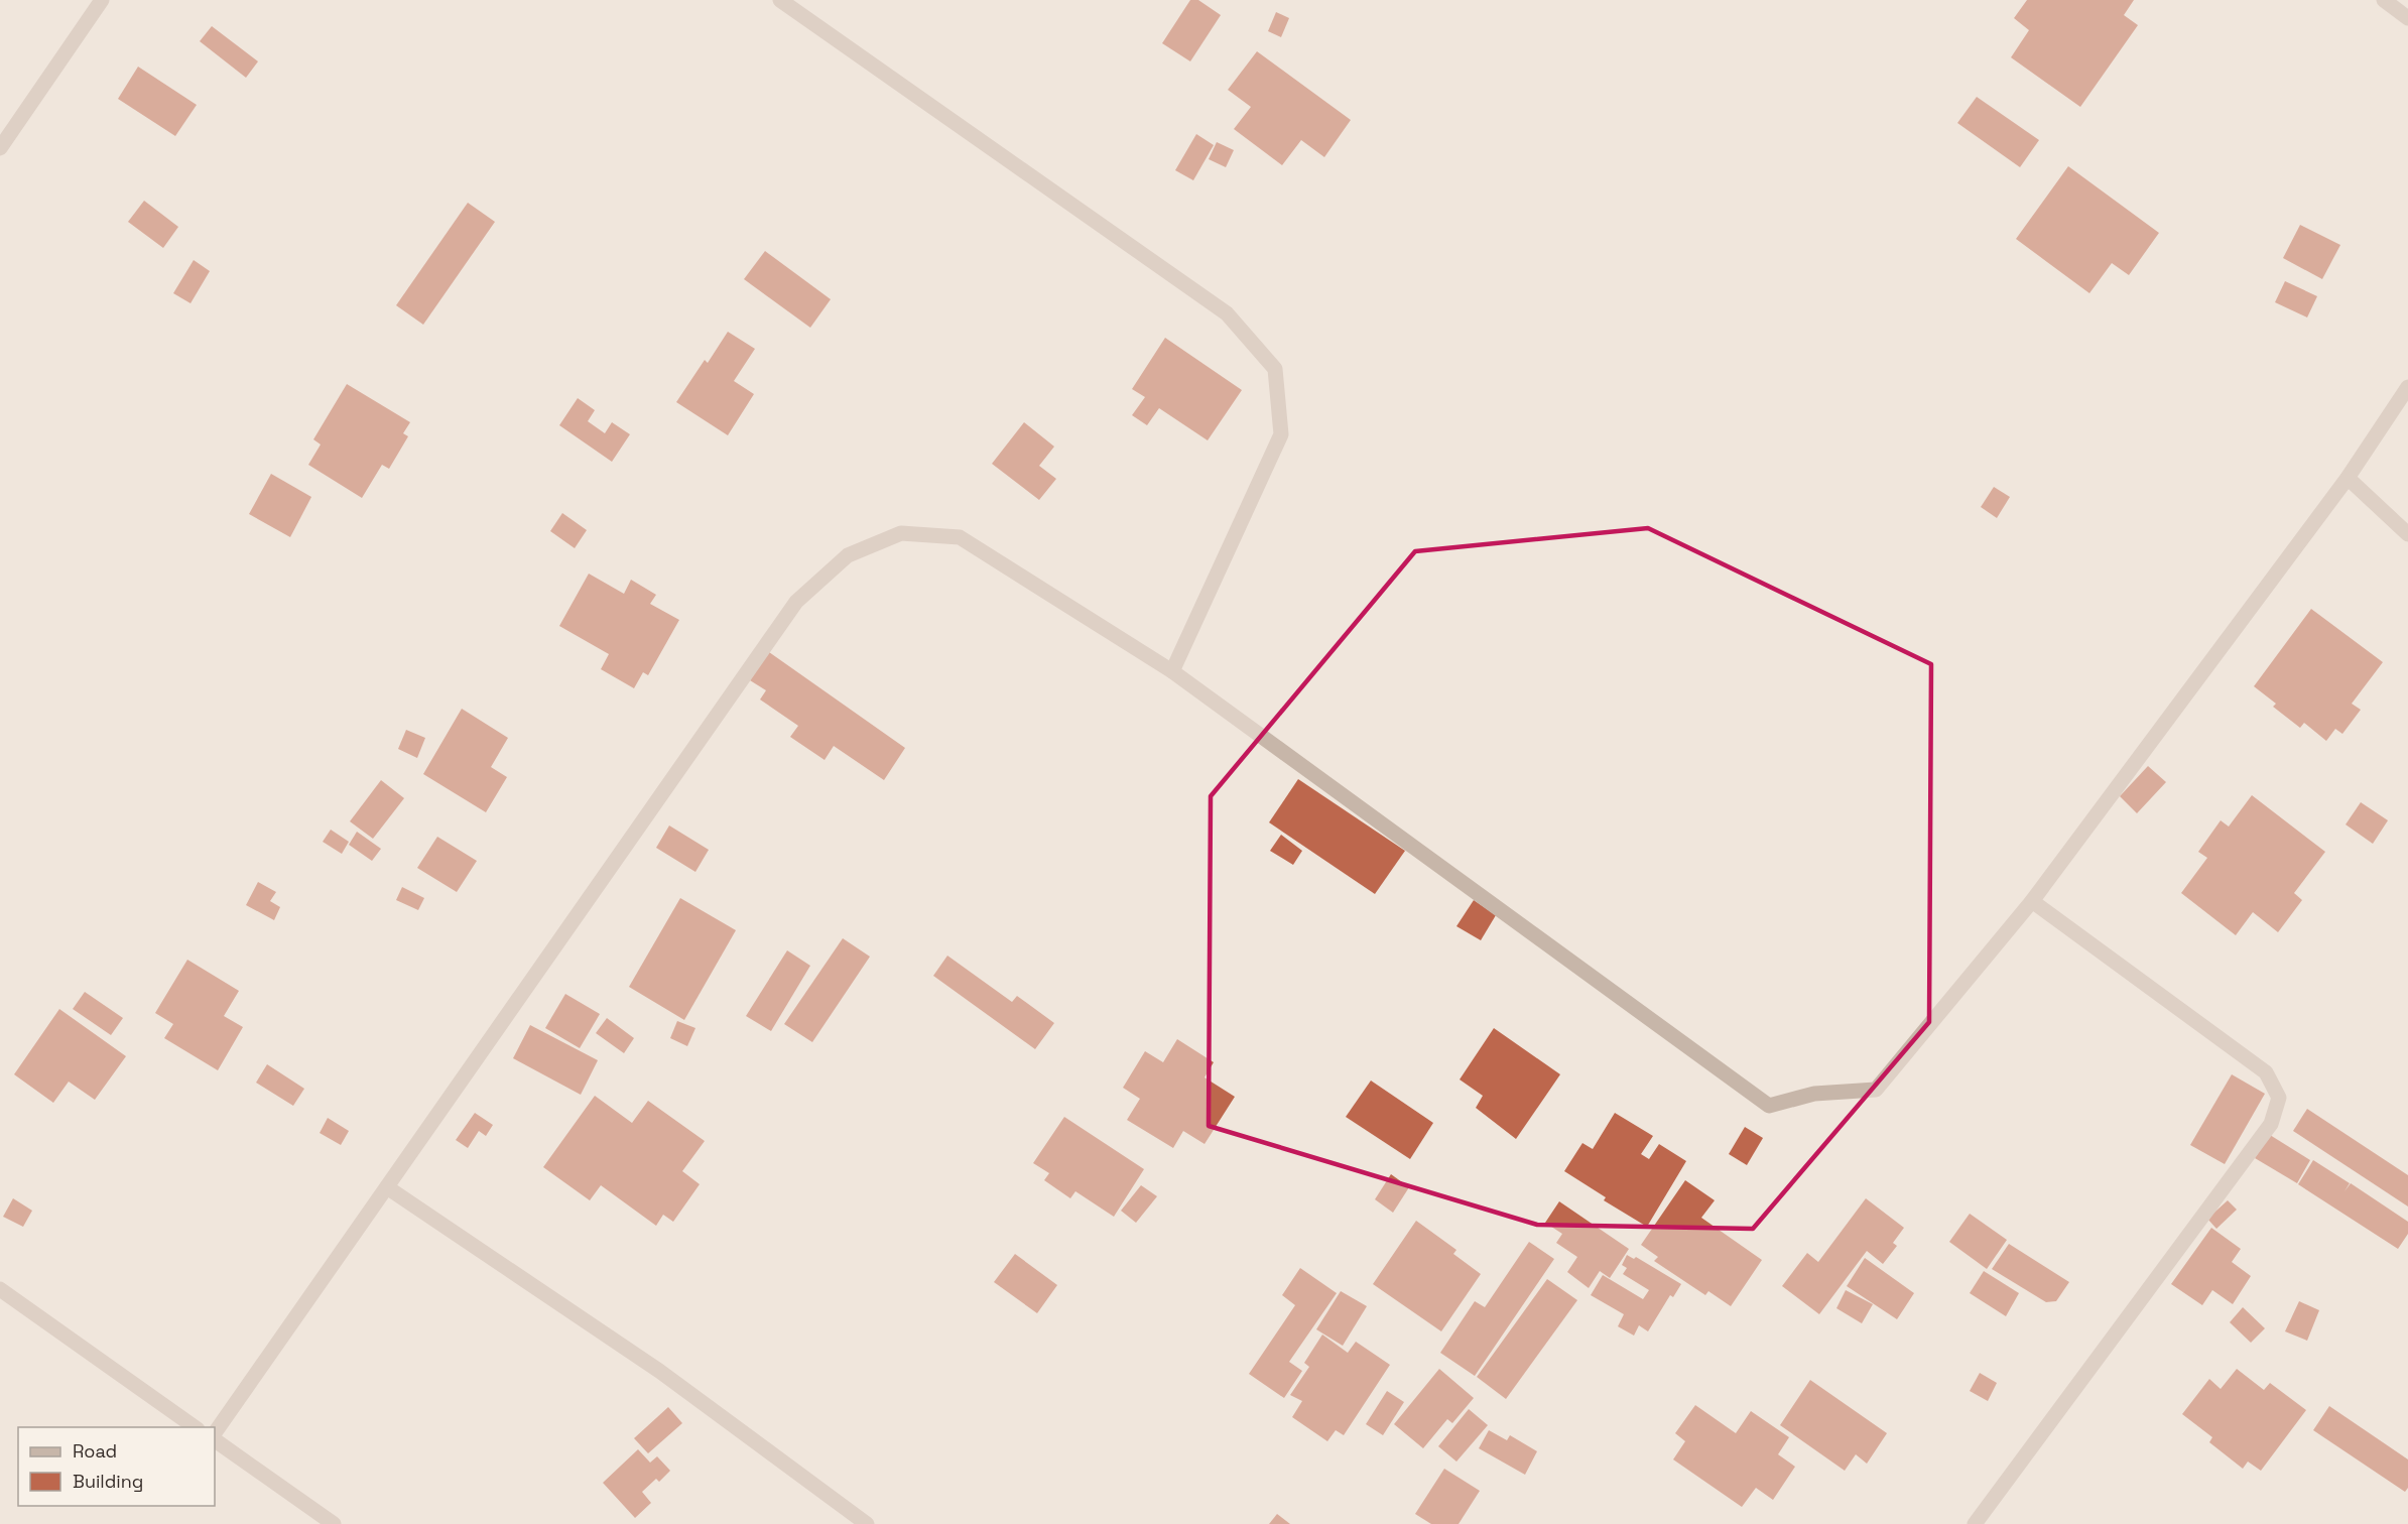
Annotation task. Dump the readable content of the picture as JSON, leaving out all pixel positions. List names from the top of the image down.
{
  "legend": ["Road", "Building"]
}
